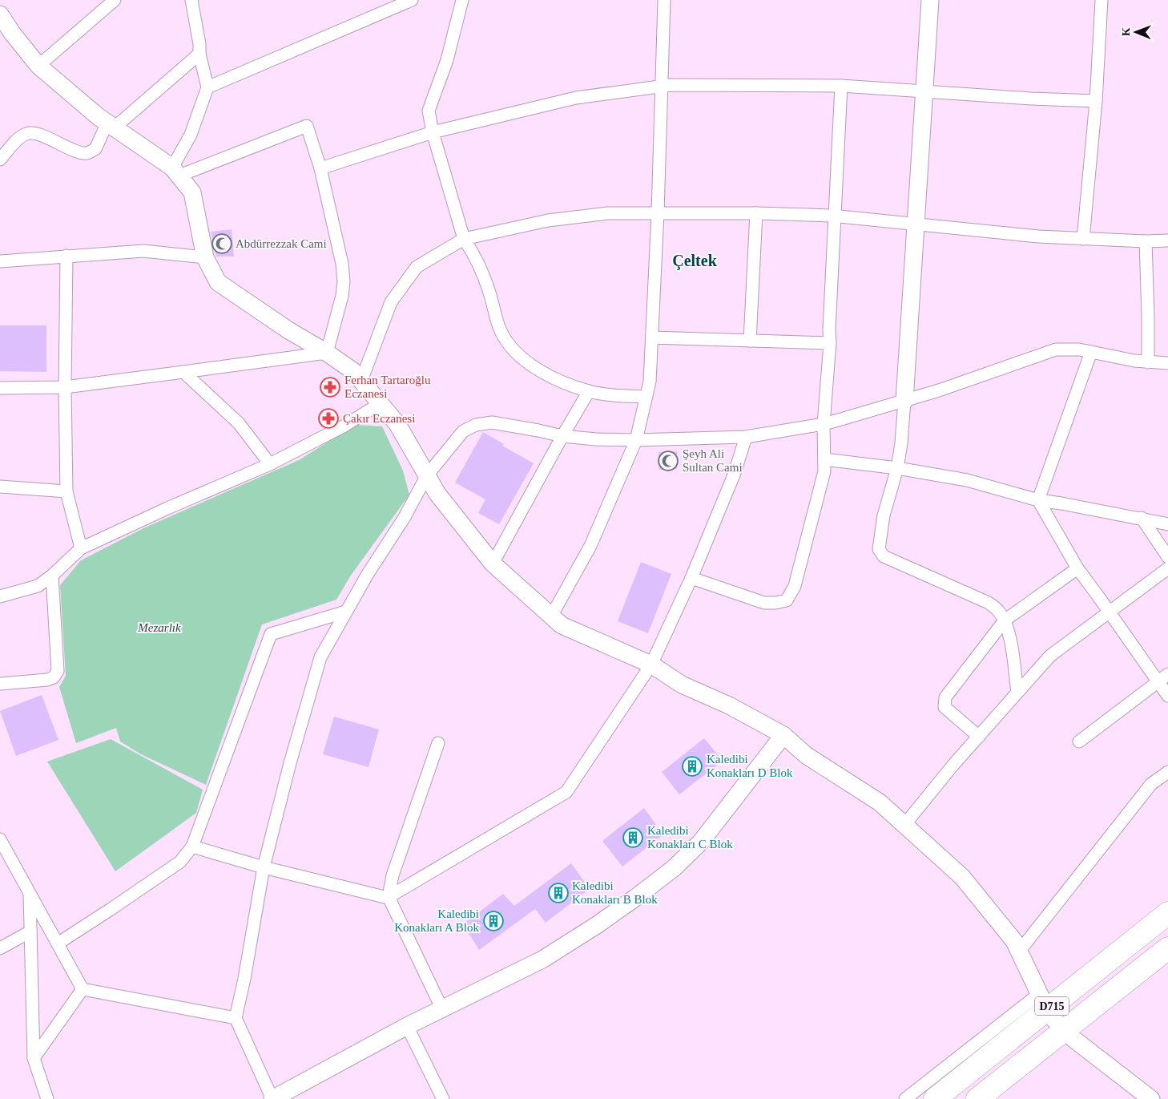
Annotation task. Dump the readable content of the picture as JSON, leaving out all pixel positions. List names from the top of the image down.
{
  "streets": {
    "highway": ["D715"]
  },
  "districts": ["Çeltek"],
  "parks": ["Mezarlık"],
  "places": {
    "mosque": ["Abdürrezzak Cami", "Şeyh Ali Sultan Cami"],
    "pharmacy": ["Ferhan Tartaroğlu Eczanesi", "Çakır Eczanesi"],
    "building": [
      "Kaledibi Konakları D Blok",
      "Kaledibi Konakları C Blok",
      "Kaledibi Konakları B Blok",
      "Kaledibi Konakları A Blok"
    ]
  },
  "north": "left"
}
